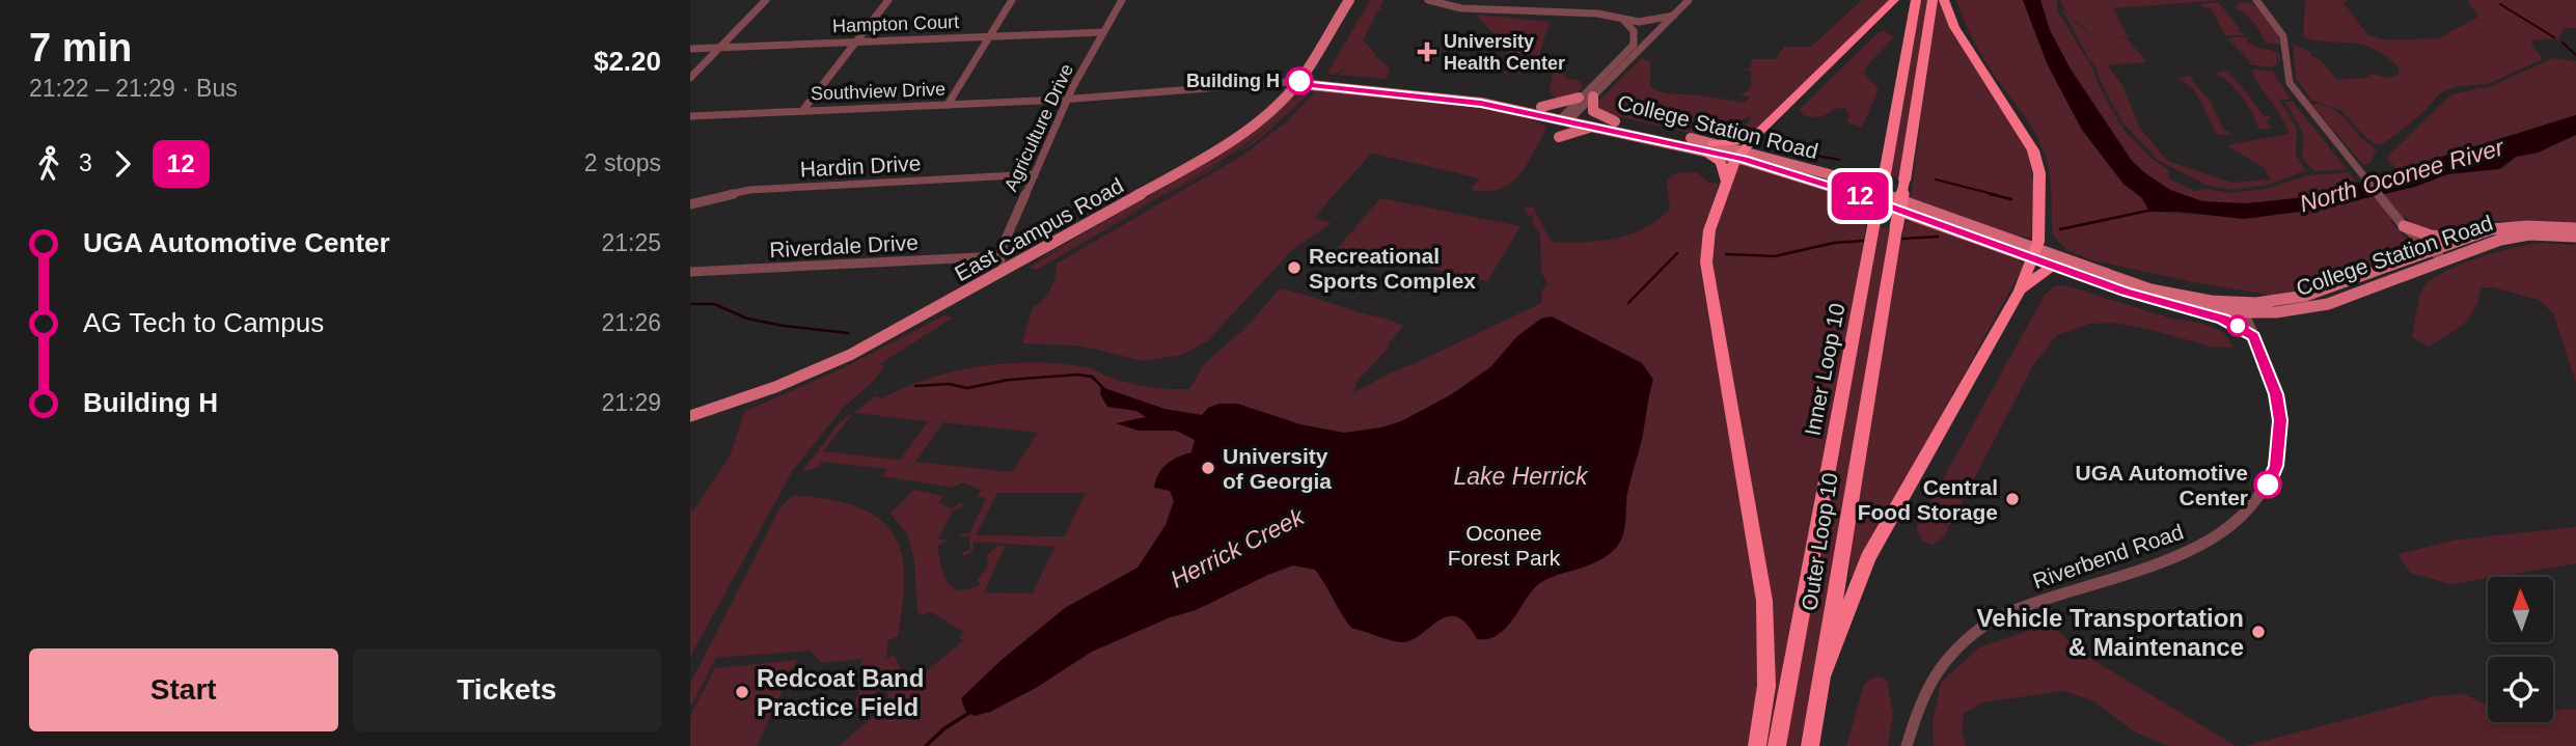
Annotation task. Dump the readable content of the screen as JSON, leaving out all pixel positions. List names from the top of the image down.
{
  "streets": {
    "highway": ["Inner Loop 10", "Outer Loop 10"],
    "main road": ["College Station Road", "East Campus Road"],
    "street": [
      "Hampton Court",
      "Southview Drive",
      "Agriculture Drive",
      "Hardin Drive",
      "Riverdale Drive",
      "Riverbend Road"
    ]
  },
  "crossings": [
    ["Hampton Court", "Agriculture Drive"],
    ["Southview Drive", "College Station Road"],
    ["Southview Drive", "Agriculture Drive"],
    ["College Station Road", "Agriculture Drive"],
    ["College Station Road", "East Campus Road"],
    ["College Station Road", "Riverbend Road"],
    ["Agriculture Drive", "Hardin Drive"],
    ["Agriculture Drive", "Riverdale Drive"]
  ],
  "water": ["North Oconee River", "Lake Herrick", "Herrick Creek"],
  "parks": ["Oconee Forest Park"],
  "places": {
    "health": ["University Health Center"],
    "other": [
      "Building H",
      "Recreational Sports Complex",
      "University of Georgia",
      "UGA Automotive Center",
      "Central Food Storage",
      "Vehicle Transportation & Maintenance",
      "Redcoat Band Practice Field"
    ]
  },
  "lines": ["bus line 12"],
  "north": "top",
  "page": {
    "heading": ["7 min", "21:22 – 21:29 · Bus", "$2.20"],
    "on_map": "12",
    "legs": ["3", "12", "2 stops"],
    "list": [
      {
        "name": "UGA Automotive Center",
        "value": "21:25"
      },
      {
        "name": "AG Tech to Campus",
        "value": "21:26"
      },
      {
        "name": "Building H",
        "value": "21:29"
      }
    ],
    "buttons": ["Start", "Tickets"]
  }
}
